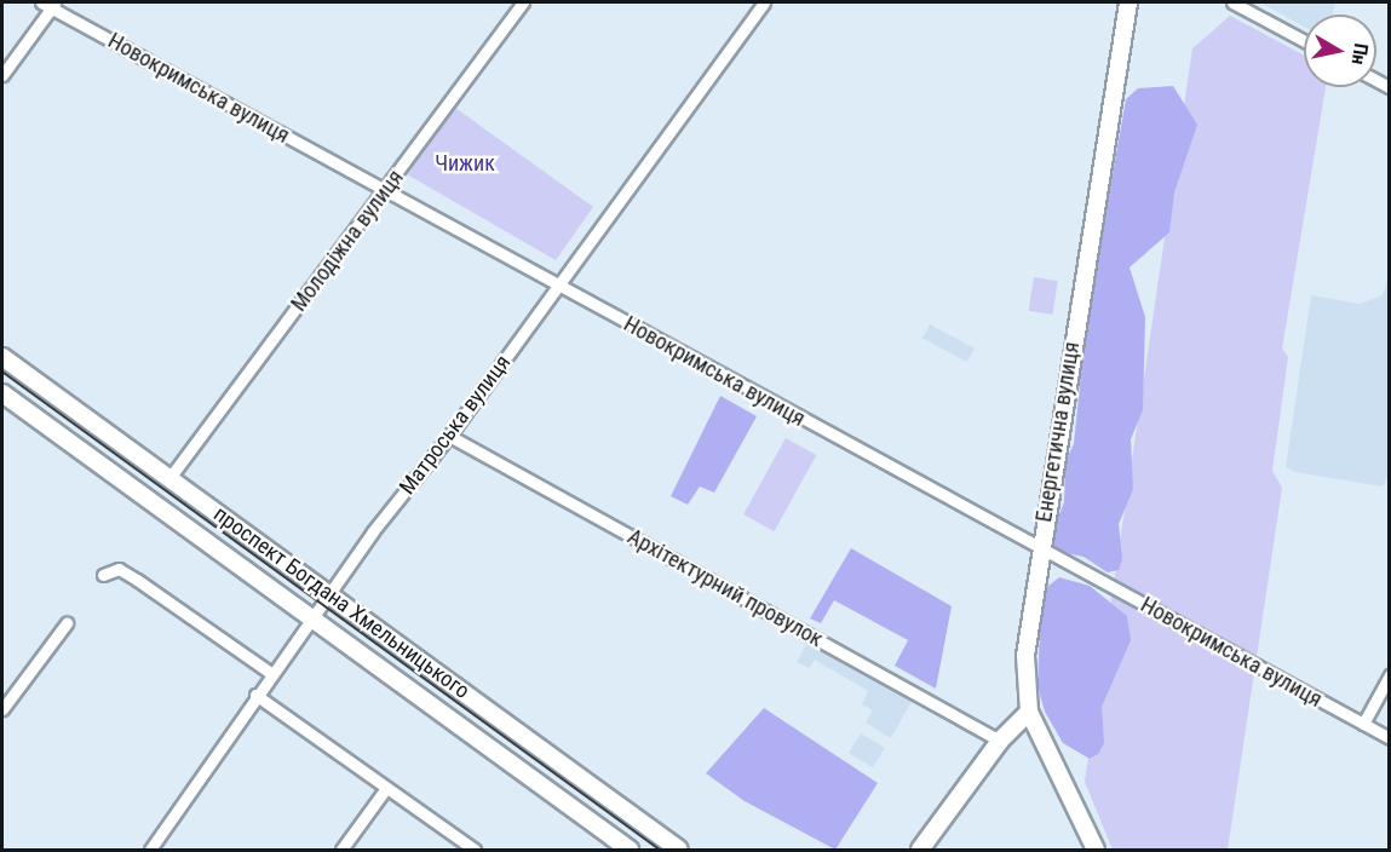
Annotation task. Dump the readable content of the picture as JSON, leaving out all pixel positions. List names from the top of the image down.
{
  "streets": {
    "main road": ["Енергетична вулиця", "проспект Богдана Хмельницького"],
    "street": [
      "Новокримська вулиця",
      "Молодіжна вулиця",
      "Матроська вулиця",
      "Архітектурний провулок"
    ]
  },
  "crossings": [
    ["Новокримська вулиця", "Молодіжна вулиця"],
    ["Новокримська вулиця", "Матроська вулиця"],
    ["Новокримська вулиця", "Енергетична вулиця"],
    ["Молодіжна вулиця", "проспект Богдана Хмельницького"],
    ["Матроська вулиця", "Архітектурний провулок"],
    ["Матроська вулиця", "проспект Богдана Хмельницького"]
  ],
  "parks": ["Чижик"],
  "north": "right"
}
